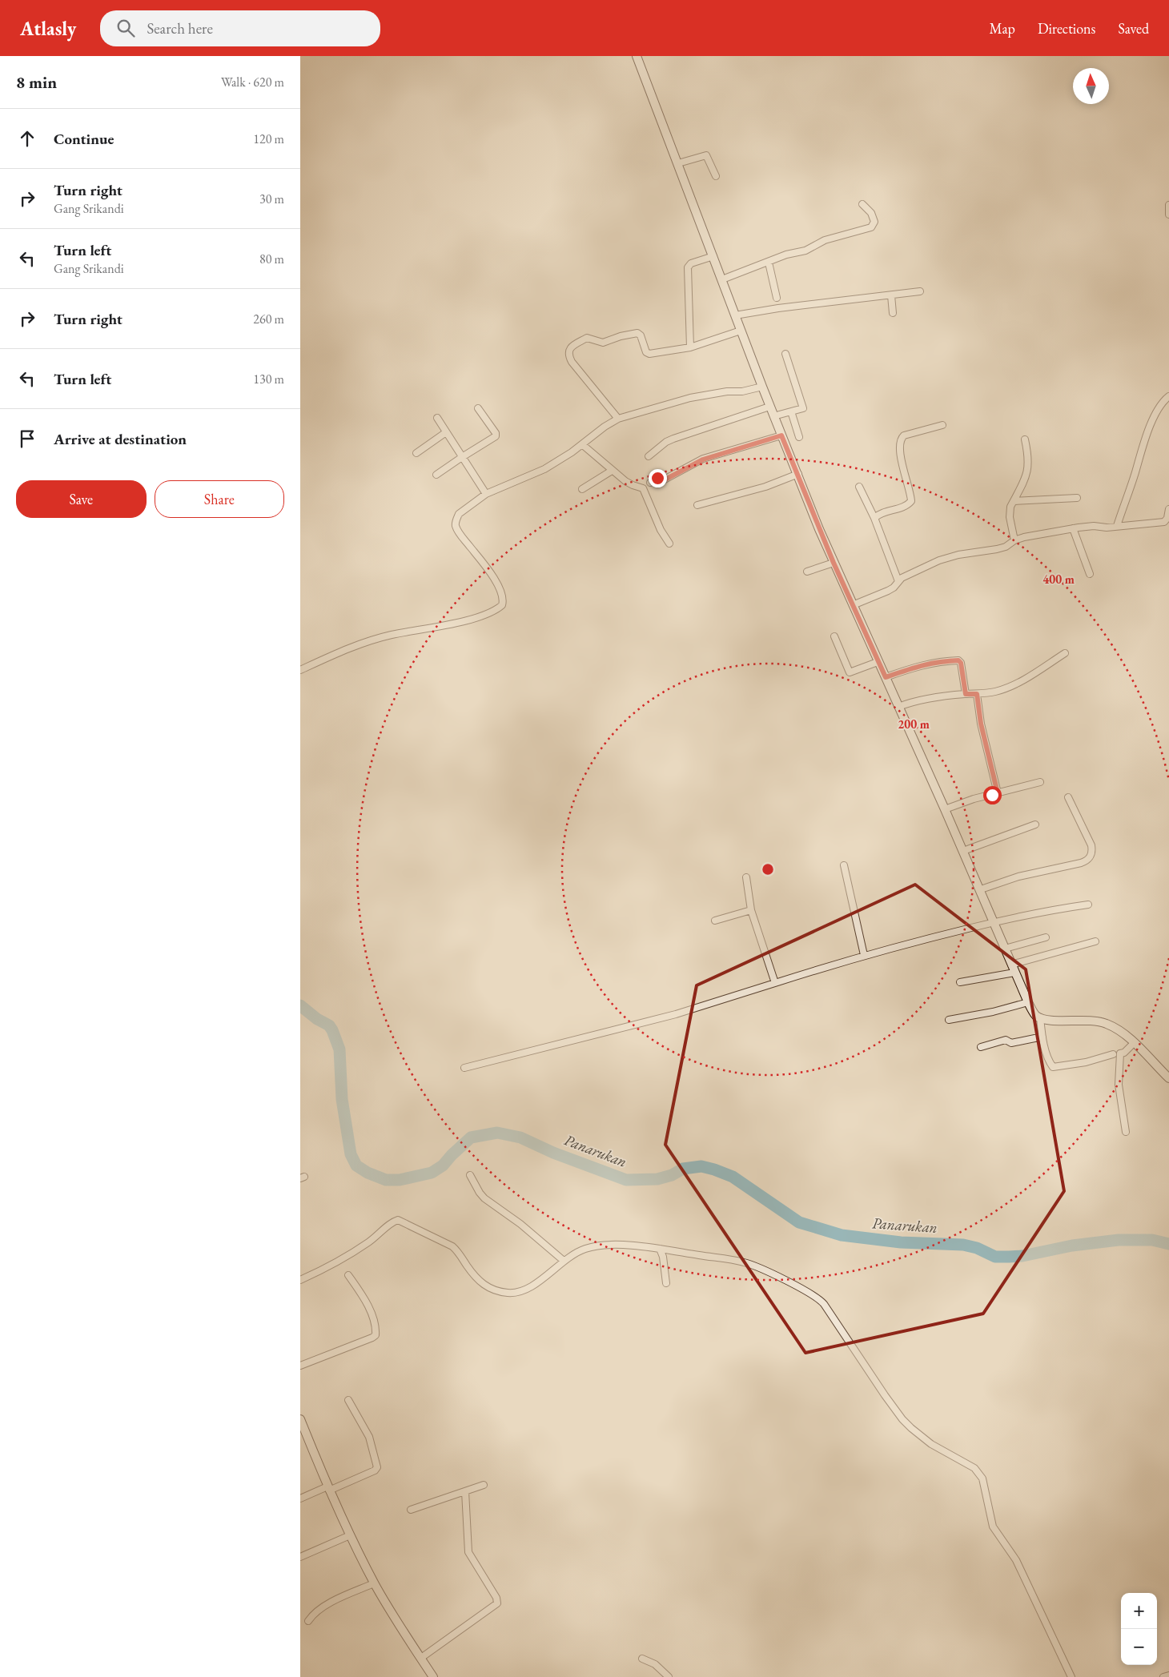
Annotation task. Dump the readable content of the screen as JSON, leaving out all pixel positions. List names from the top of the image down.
{
  "water": ["Panarukan"],
  "north": "top",
  "page": {
    "header": "Atlasly",
    "search": "Search here",
    "nav": ["Map", "Directions", "Saved"],
    "heading": ["8 min", "Walk · 620 m"],
    "list": [
      ["Continue", "120 m"],
      ["Turn right", "Gang Srikandi", "30 m"],
      ["Turn left", "Gang Srikandi", "80 m"],
      ["Turn right", "260 m"],
      ["Turn left", "130 m"],
      "Arrive at destination"
    ],
    "buttons": ["Save", "Share"],
    "map_buttons": ["+", "−"]
  },
  "rings": ["400 m", "200 m"]
}
